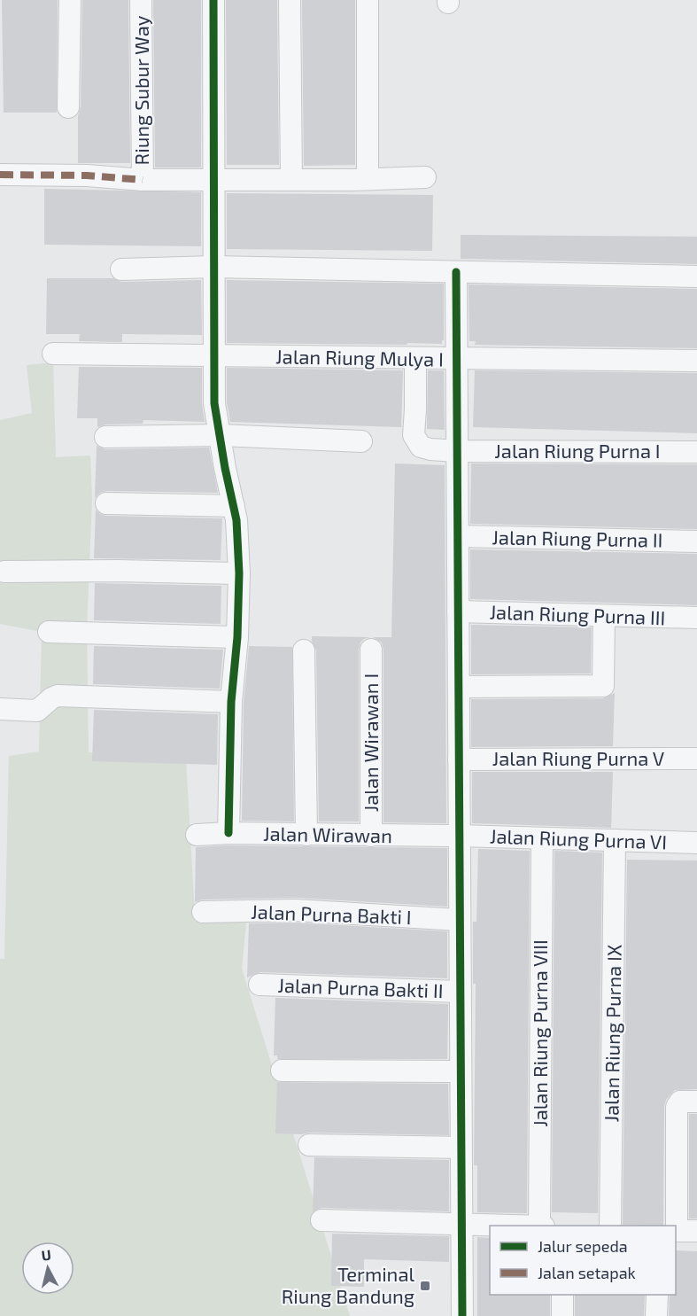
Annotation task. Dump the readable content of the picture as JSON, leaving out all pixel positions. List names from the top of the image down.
{
  "streets": {
    "street": [
      "Riung Subur Way",
      "Jalan Riung Mulya I",
      "Jalan Riung Purna I",
      "Jalan Riung Purna II",
      "Jalan Riung Purna III",
      "Jalan Wirawan I",
      "Jalan Riung Purna V",
      "Jalan Wirawan",
      "Jalan Riung Purna VI",
      "Jalan Purna Bakti I",
      "Jalan Purna Bakti II",
      "Jalan Riung Purna VIII",
      "Jalan Riung Purna IX"
    ]
  },
  "crossings": [
    ["Jalan Riung Mulya I", "Jalan Riung Purna I"],
    ["Jalan Wirawan I", "Jalan Wirawan"],
    ["Jalan Wirawan", "Jalan Riung Purna VI"],
    ["Jalan Riung Purna VI", "Jalan Riung Purna VIII"],
    ["Jalan Riung Purna VI", "Jalan Riung Purna IX"]
  ],
  "places": {
    "transit": ["Terminal Riung Bandung"]
  },
  "legend": ["Jalur sepeda", "Jalan setapak"],
  "north": "top"
}
